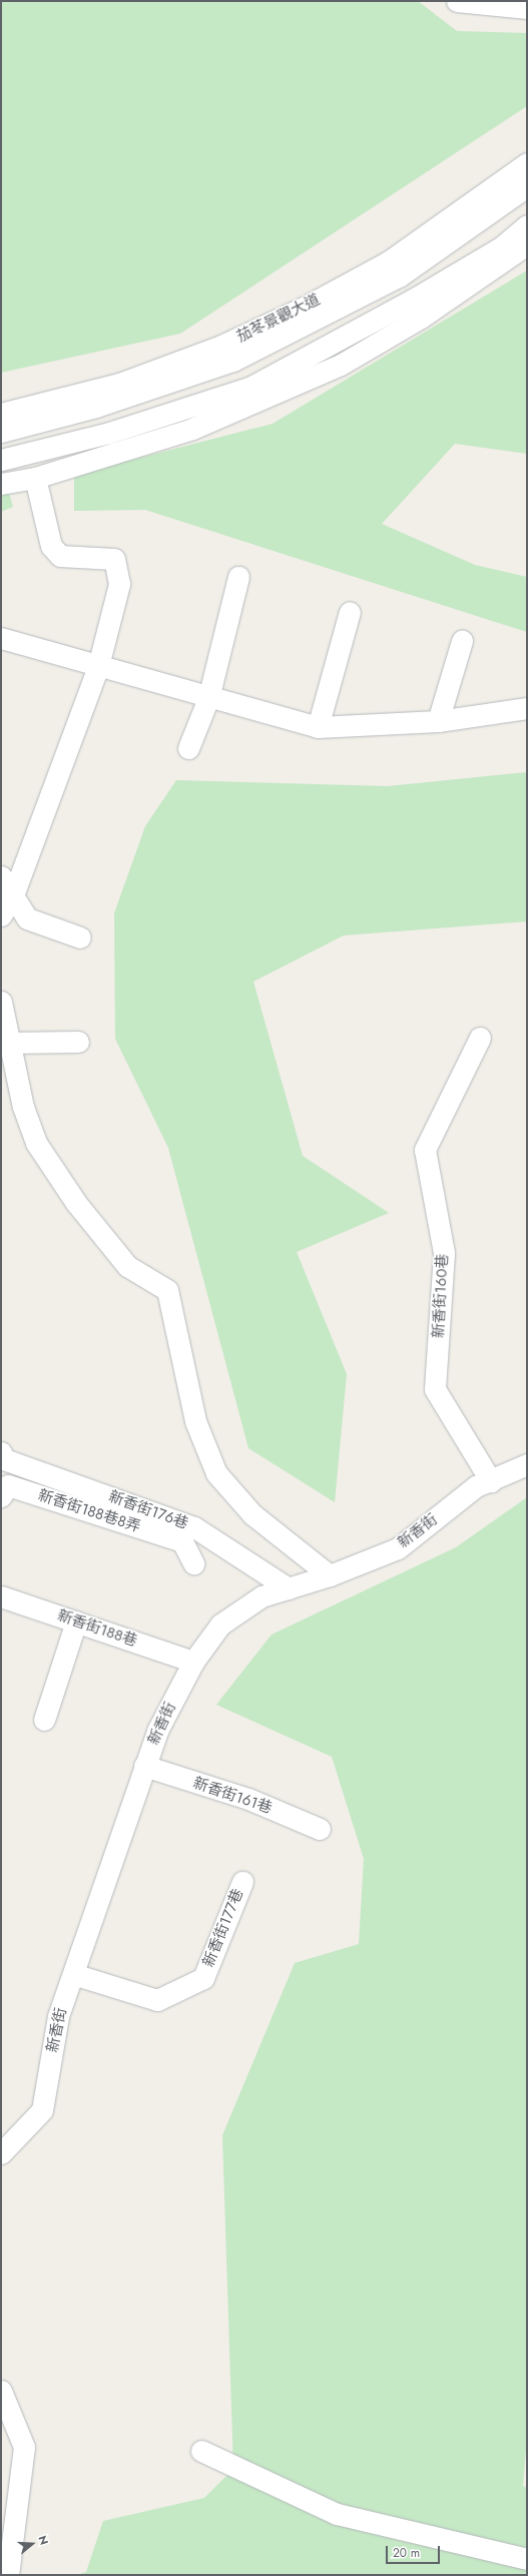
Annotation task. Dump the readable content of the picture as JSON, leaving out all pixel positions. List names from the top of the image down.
{
  "streets": {
    "street": [
      "茄苳景觀大道",
      "新香街160巷",
      "新香街176巷",
      "新香街188巷8弄",
      "新香街",
      "新香街188巷",
      "新香街161巷",
      "新香街177巷"
    ]
  },
  "crossings": [
    ["新香街160巷", "新香街"],
    ["新香街176巷", "新香街"],
    ["新香街", "新香街188巷"],
    ["新香街", "新香街161巷"],
    ["新香街", "新香街177巷"]
  ],
  "scale_bar": "20 m",
  "north": "right"
}
